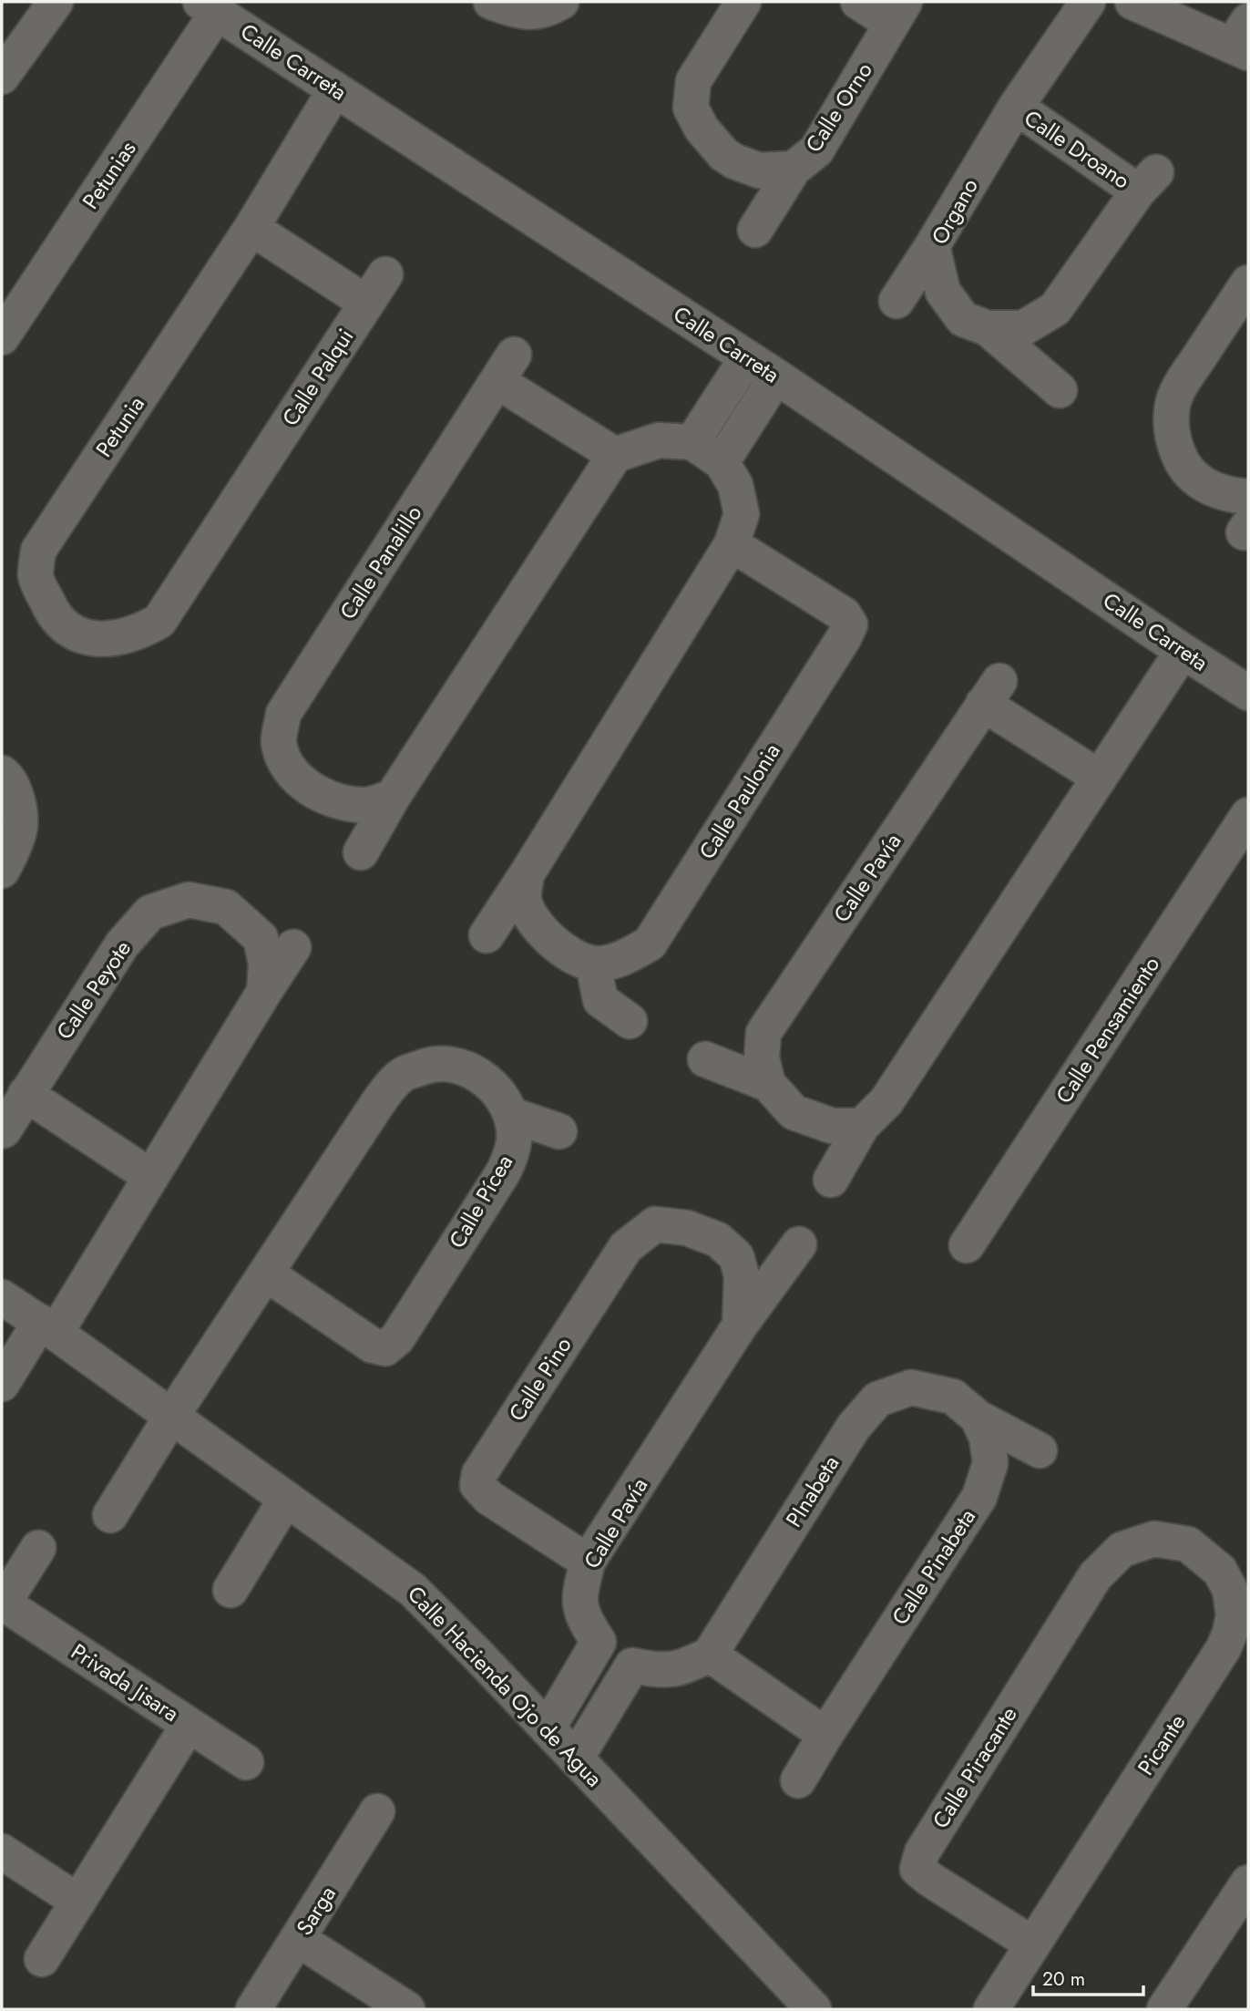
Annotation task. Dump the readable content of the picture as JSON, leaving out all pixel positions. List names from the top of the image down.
{
  "streets": {
    "street": [
      "Calle Carreta",
      "Calle Orno",
      "Calle Droano",
      "Petunias",
      "Organo",
      "Calle Palqui",
      "Petunia",
      "Calle Panalillo",
      "Calle Paulonia",
      "Calle Pavía",
      "Calle Peyote",
      "Calle Pensamiento",
      "Calle Pícea",
      "Calle Pino",
      "PInabeta",
      "Calle Pinabeta",
      "Privada Jisara",
      "Calle Hacienda Ojo de Agua",
      "Picante",
      "Calle Piracante",
      "Sarga"
    ]
  },
  "crossings": [
    ["Calle Carreta", "Petunias"],
    ["Calle Droano", "Organo"],
    ["Calle Palqui", "Petunia"],
    ["Calle Pavía", "Calle Pino"],
    ["Calle Pavía", "Calle Hacienda Ojo de Agua"],
    ["Calle Peyote", "Calle Hacienda Ojo de Agua"],
    ["PInabeta", "Calle Pinabeta"],
    ["Picante", "Calle Piracante"]
  ],
  "scale_bar": "20 m"
}
